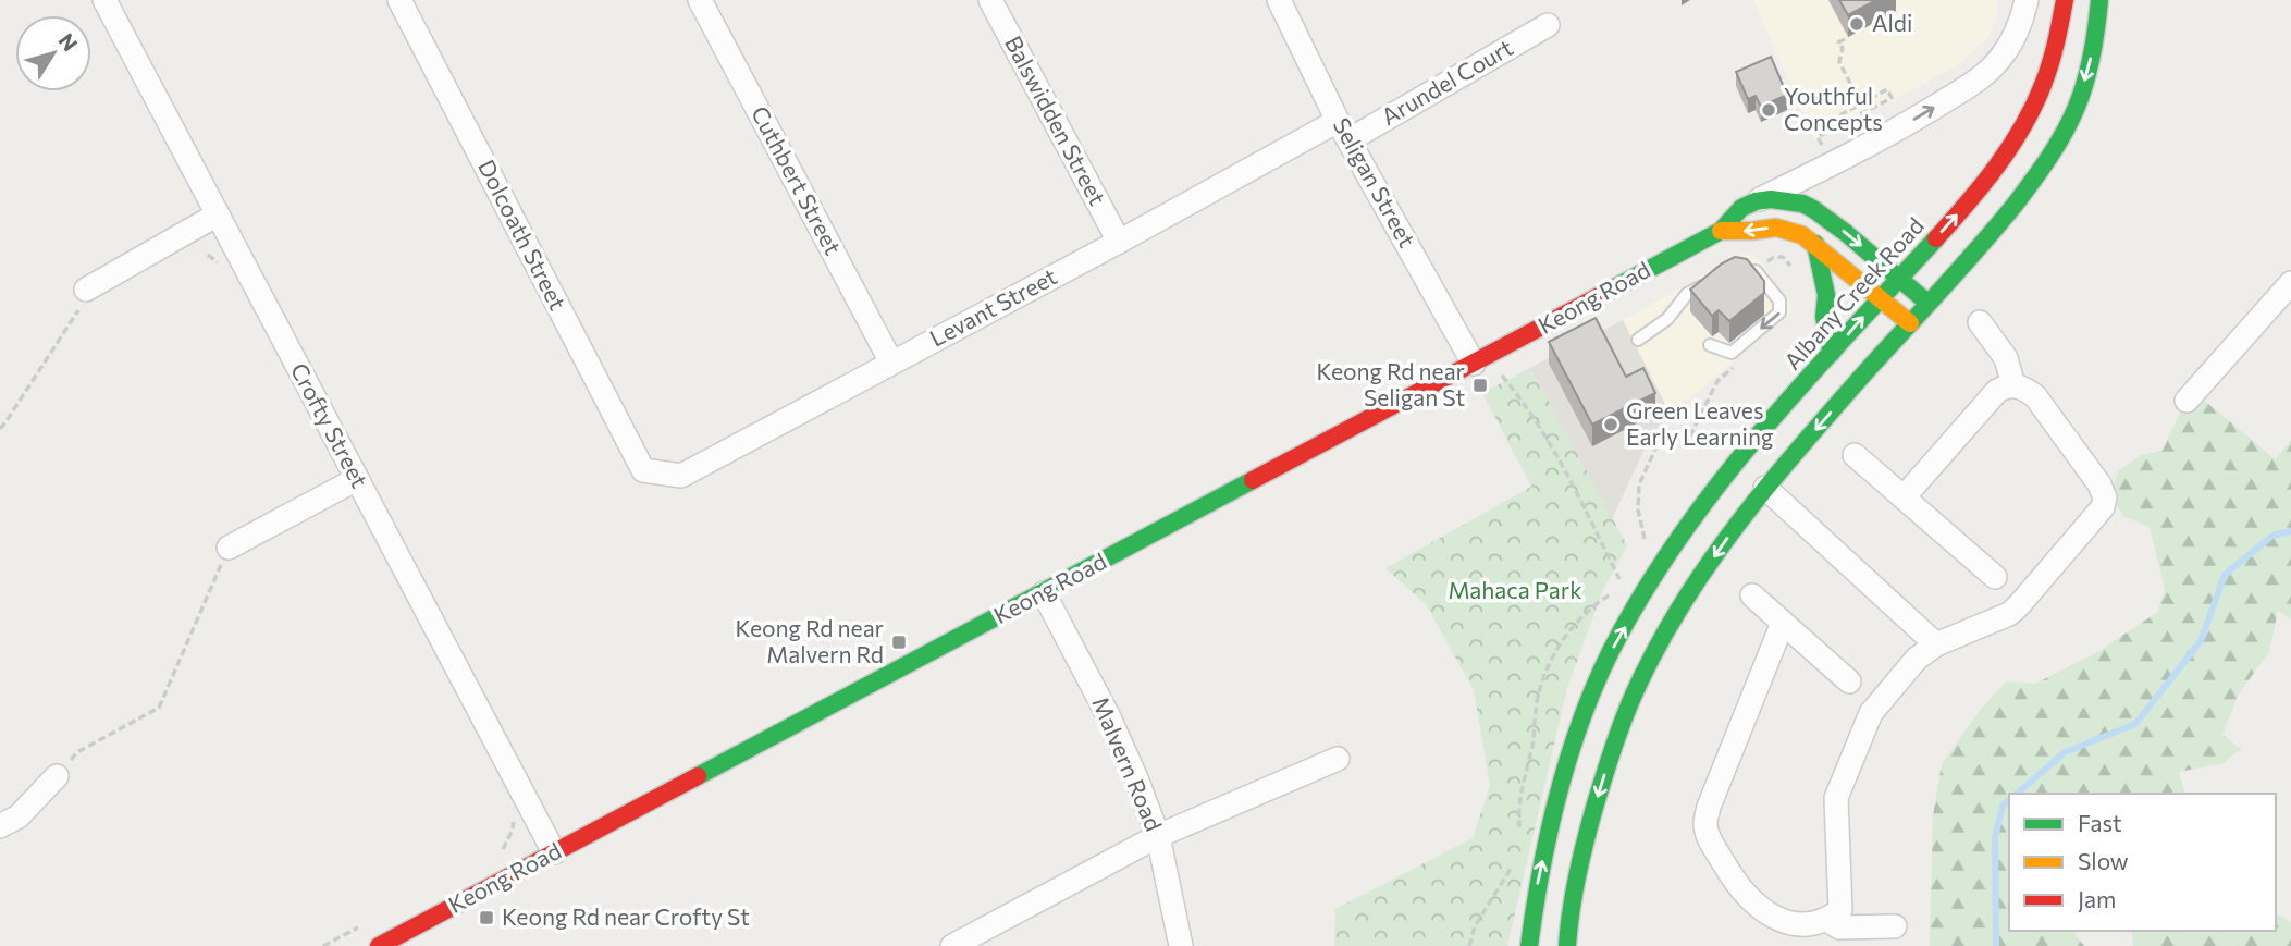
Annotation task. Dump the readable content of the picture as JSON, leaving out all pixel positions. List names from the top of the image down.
{
  "streets": {
    "main road": ["Albany Creek Road", "Keong Road"],
    "street": [
      "Arundel Court",
      "Balswidden Street",
      "Cuthbert Street",
      "Seligan Street",
      "Dolcoath Street",
      "Levant Street",
      "Crofty Street",
      "Malvern Road"
    ]
  },
  "crossings": [
    ["Arundel Court", "Seligan Street"],
    ["Arundel Court", "Levant Street"],
    ["Balswidden Street", "Levant Street"],
    ["Cuthbert Street", "Levant Street"],
    ["Seligan Street", "Keong Road"],
    ["Seligan Street", "Levant Street"],
    ["Dolcoath Street", "Levant Street"],
    ["Albany Creek Road", "Keong Road"],
    ["Keong Road", "Crofty Street"],
    ["Keong Road", "Malvern Road"]
  ],
  "parks": ["Mahaca Park"],
  "places": {
    "other": ["Aldi", "Youthful Concepts", "Green Leaves Early Learning"],
    "transit": ["Keong Rd near Seligan St", "Keong Rd near Malvern Rd", "Keong Rd near Crofty St"]
  },
  "legend": ["Fast", "Slow", "Jam"],
  "north": "top right"
}
